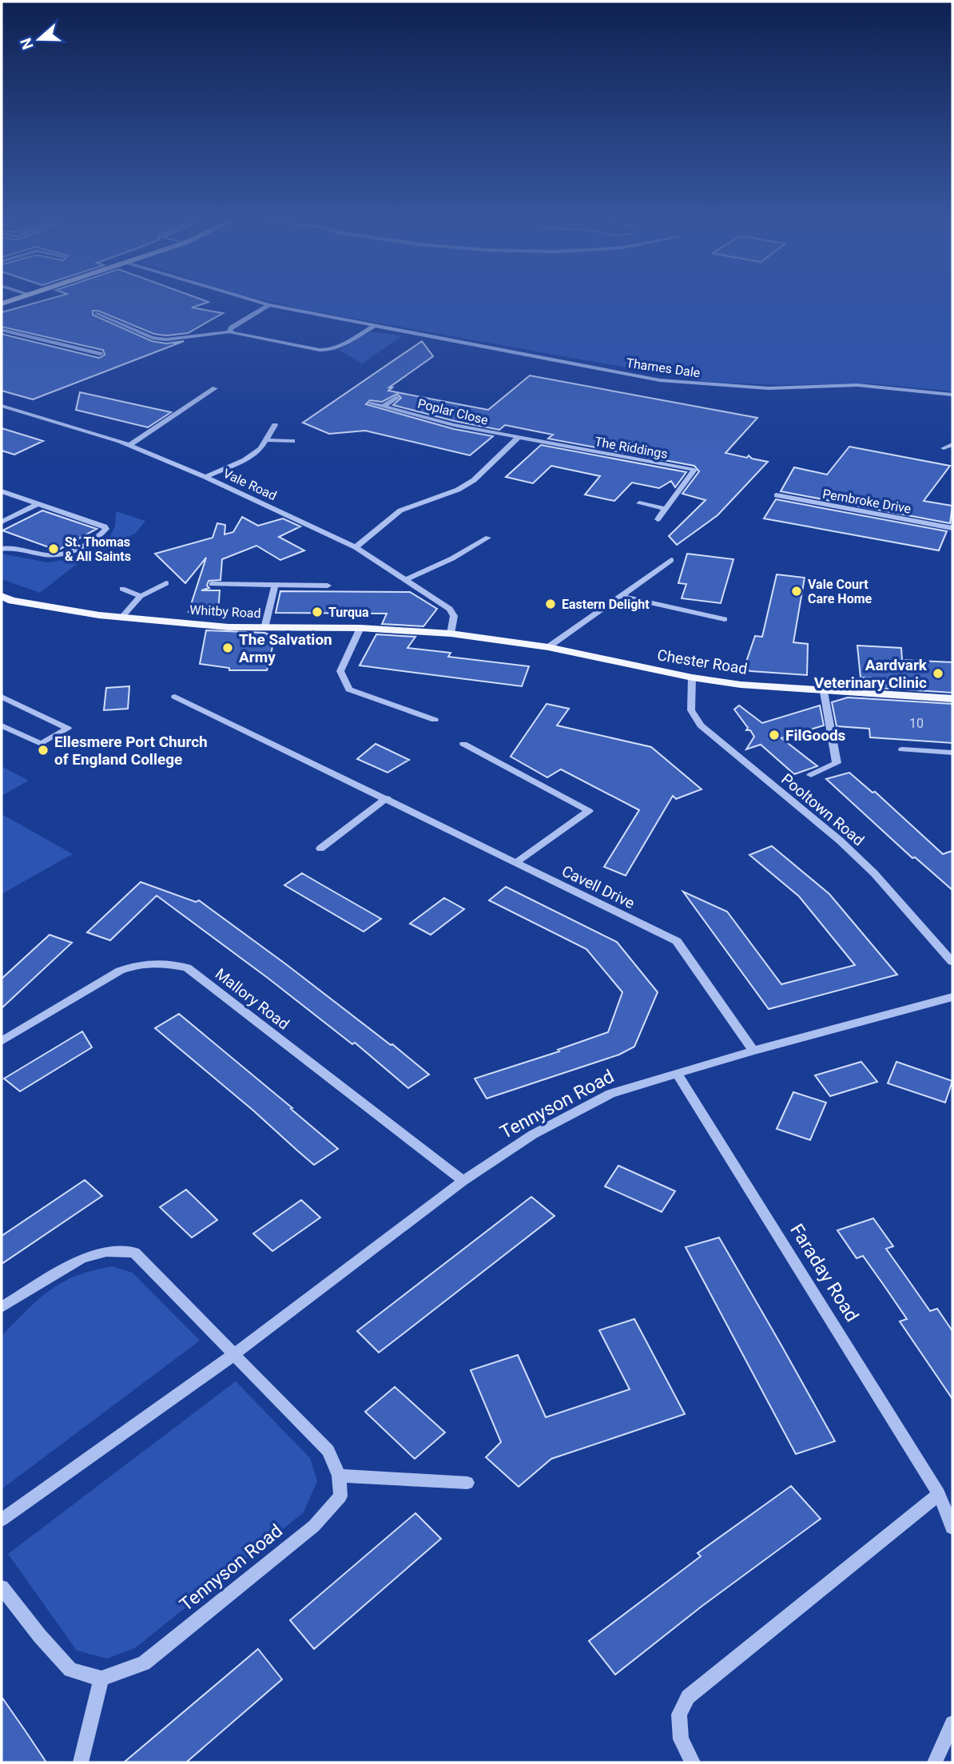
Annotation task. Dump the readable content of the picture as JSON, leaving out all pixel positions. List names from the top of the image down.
{
  "streets": {
    "main road": ["Whitby Road", "Chester Road"],
    "street": [
      "Thames Dale",
      "Poplar Close",
      "The Riddings",
      "Vale Road",
      "Pembroke Drive",
      "Pooltown Road",
      "Cavell Drive",
      "Mallory Road",
      "Tennyson Road",
      "Faraday Road"
    ]
  },
  "crossings": [
    ["Poplar Close", "The Riddings"],
    ["Vale Road", "Whitby Road"],
    ["Vale Road", "Chester Road"],
    ["Whitby Road", "Chester Road"],
    ["Chester Road", "Pooltown Road"],
    ["Cavell Drive", "Tennyson Road"],
    ["Mallory Road", "Tennyson Road"],
    ["Tennyson Road", "Faraday Road"]
  ],
  "places": [
    "St. Thomas & All Saints",
    "Vale Court Care Home",
    "Eastern Delight",
    "Turqua",
    "The Salvation Army",
    "Aardvark Veterinary Clinic",
    "FilGoods",
    "Ellesmere Port Church of England College"
  ],
  "house_numbers": ["10"],
  "north": "left"
}
